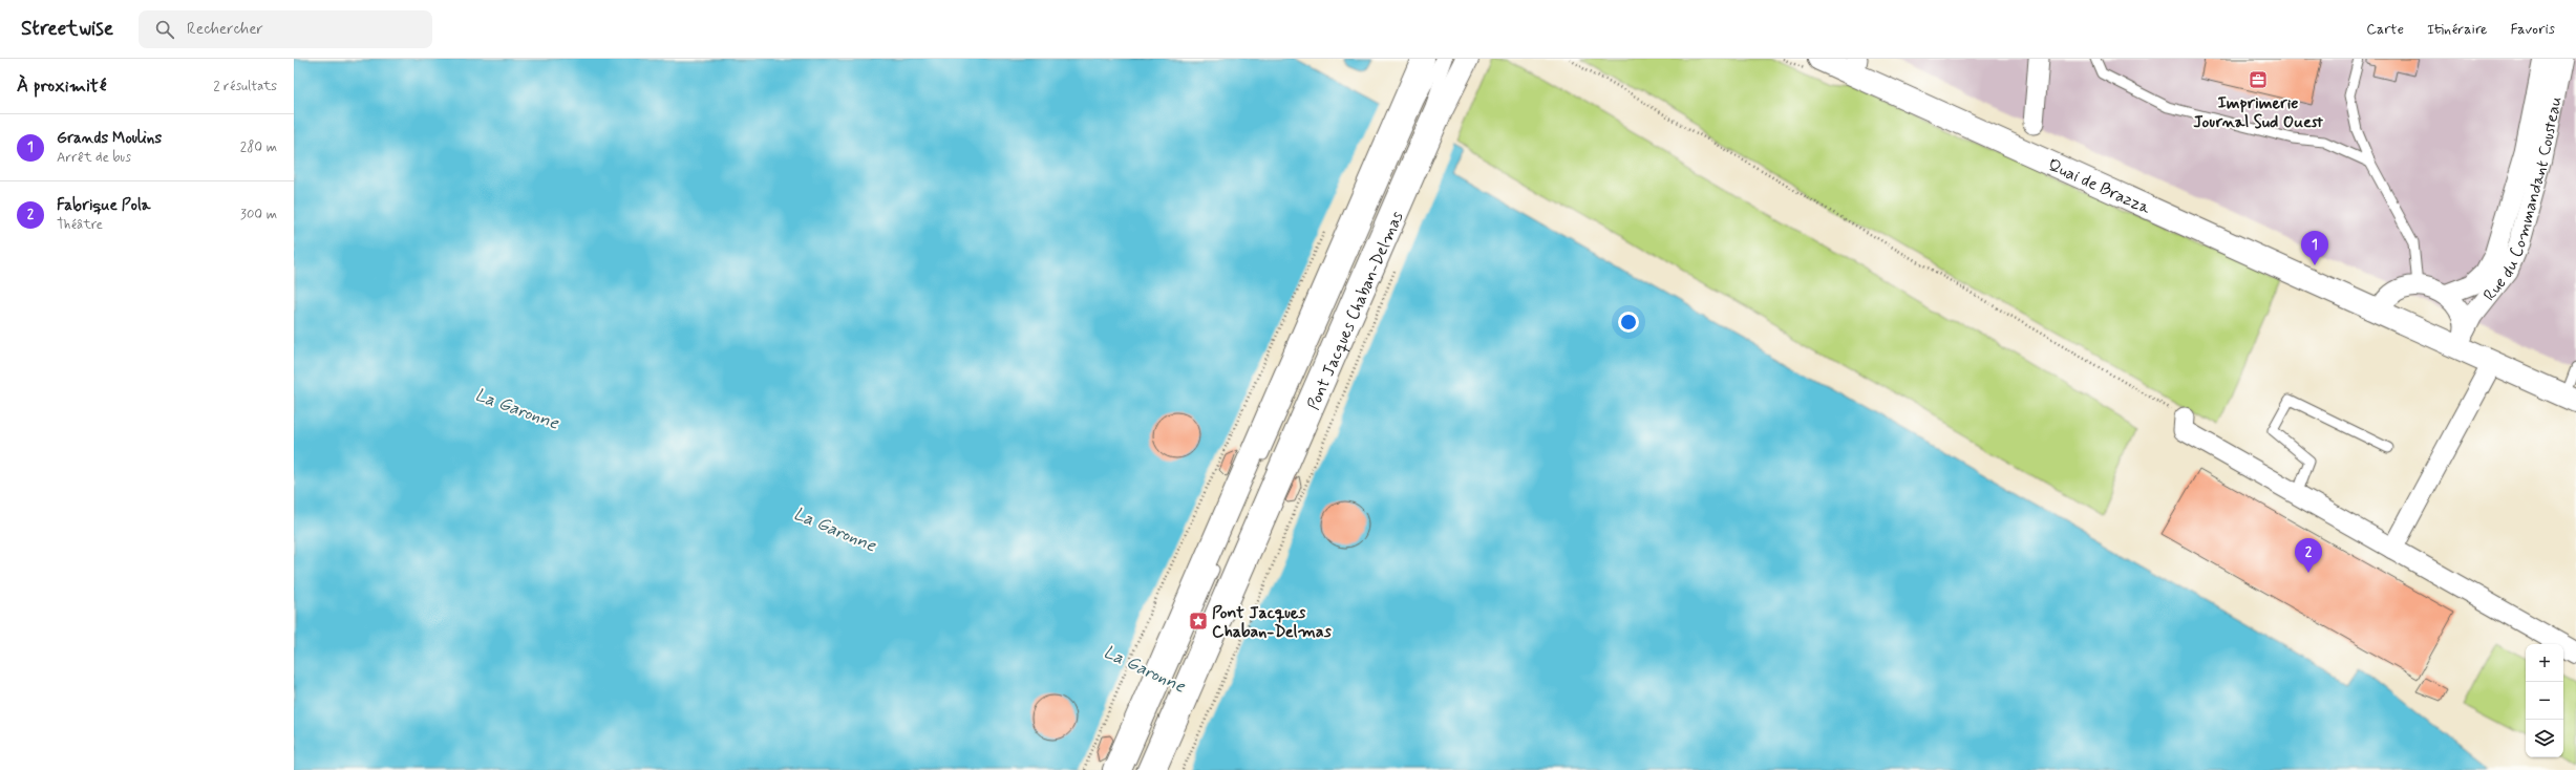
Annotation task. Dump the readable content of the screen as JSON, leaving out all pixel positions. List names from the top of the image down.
{
  "streets": {
    "main road": ["Quai de Brazza", "Pont Jacques Chaban-Delmas"],
    "street": ["Rue du Commandant Cousteau"]
  },
  "crossings": [
    ["Quai de Brazza", "Rue du Commandant Cousteau"]
  ],
  "water": ["La Garonne"],
  "places": {
    "office": ["Imprimerie Journal Sud Ouest"],
    "place": ["Pont Jacques Chaban-Delmas"]
  },
  "page": {
    "header": "Streetwise",
    "search": "Rechercher",
    "nav": ["Carte", "Itinéraire", "Favoris"],
    "heading": ["À proximité", "2 résultats"],
    "list": [
      {
        "mark": "1",
        "name": "Grands Moulins",
        "note": "Arrêt de bus",
        "value": "280 m"
      },
      {
        "mark": "2",
        "name": "Fabrique Pola",
        "note": "Théâtre",
        "value": "300 m"
      }
    ],
    "pins": ["1", "2"],
    "map_buttons": ["+", "−"]
  }
}
